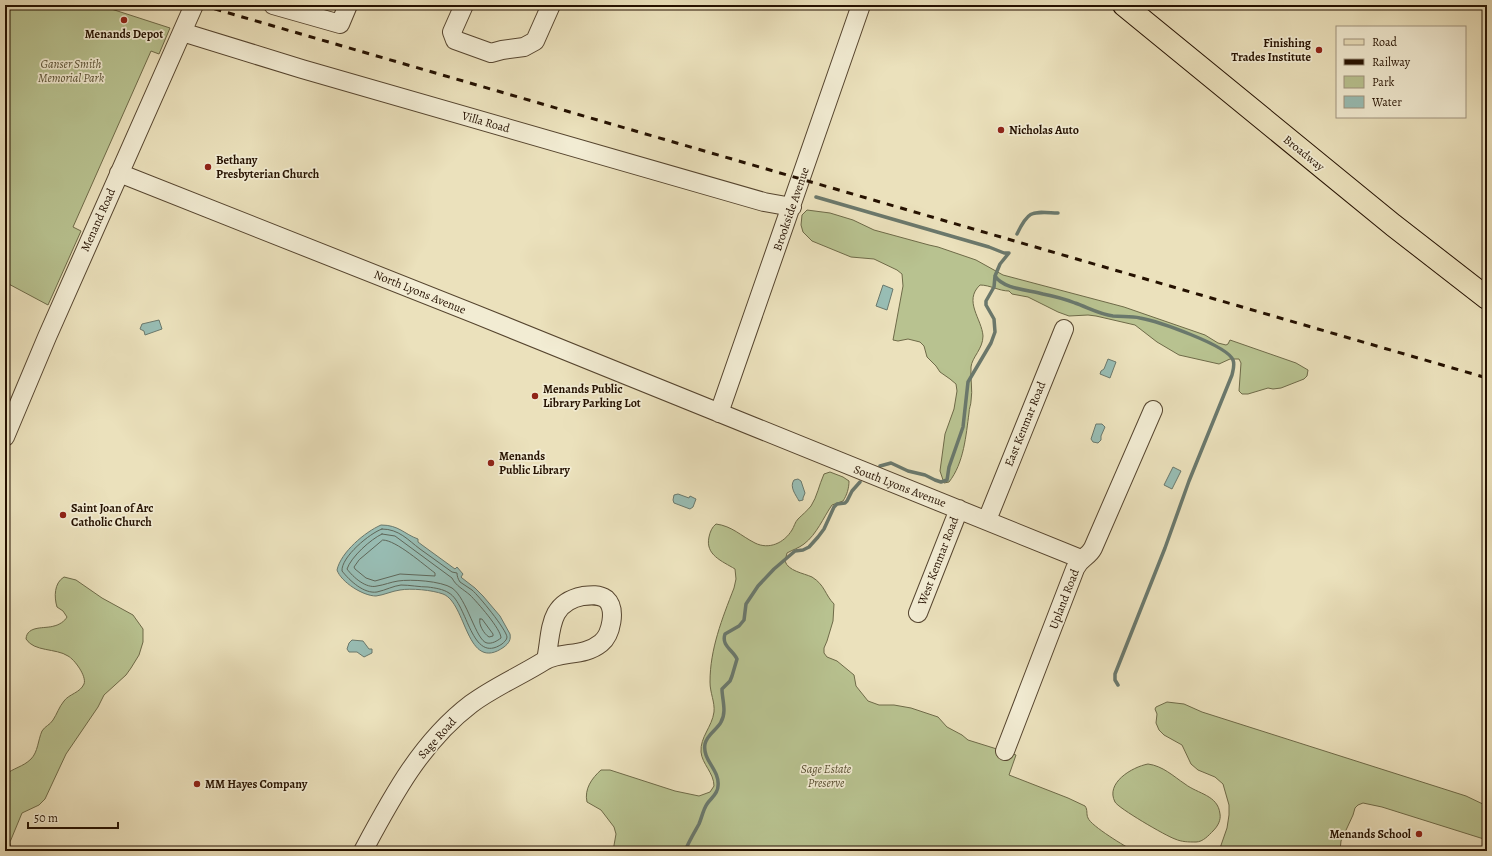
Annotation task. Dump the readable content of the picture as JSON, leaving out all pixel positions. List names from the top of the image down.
{
  "streets": {
    "main road": ["Broadway"],
    "street": [
      "Villa Road",
      "Brookside Avenue",
      "Menand Road",
      "North Lyons Avenue",
      "East Kenmar Road",
      "South Lyons Avenue",
      "West Kenmar Road",
      "Upland Road",
      "Sage Road"
    ]
  },
  "crossings": [
    ["Villa Road", "Brookside Avenue"],
    ["Villa Road", "Menand Road"],
    ["Brookside Avenue", "North Lyons Avenue"],
    ["Brookside Avenue", "South Lyons Avenue"],
    ["Menand Road", "North Lyons Avenue"],
    ["North Lyons Avenue", "South Lyons Avenue"],
    ["East Kenmar Road", "South Lyons Avenue"],
    ["South Lyons Avenue", "West Kenmar Road"],
    ["South Lyons Avenue", "Upland Road"]
  ],
  "parks": ["Ganser Smith Memorial Park", "Sage Estate Preserve"],
  "places": [
    "Menands Depot",
    "Finishing Trades Institute",
    "Nicholas Auto",
    "Bethany Presbyterian Church",
    "Menands Public Library Parking Lot",
    "Menands Public Library",
    "Saint Joan of Arc Catholic Church",
    "MM Hayes Company",
    "Menands School"
  ],
  "legend": [
    "Road",
    "Railway",
    "Park",
    "Water"
  ],
  "scale_bar": "50 m"
}
